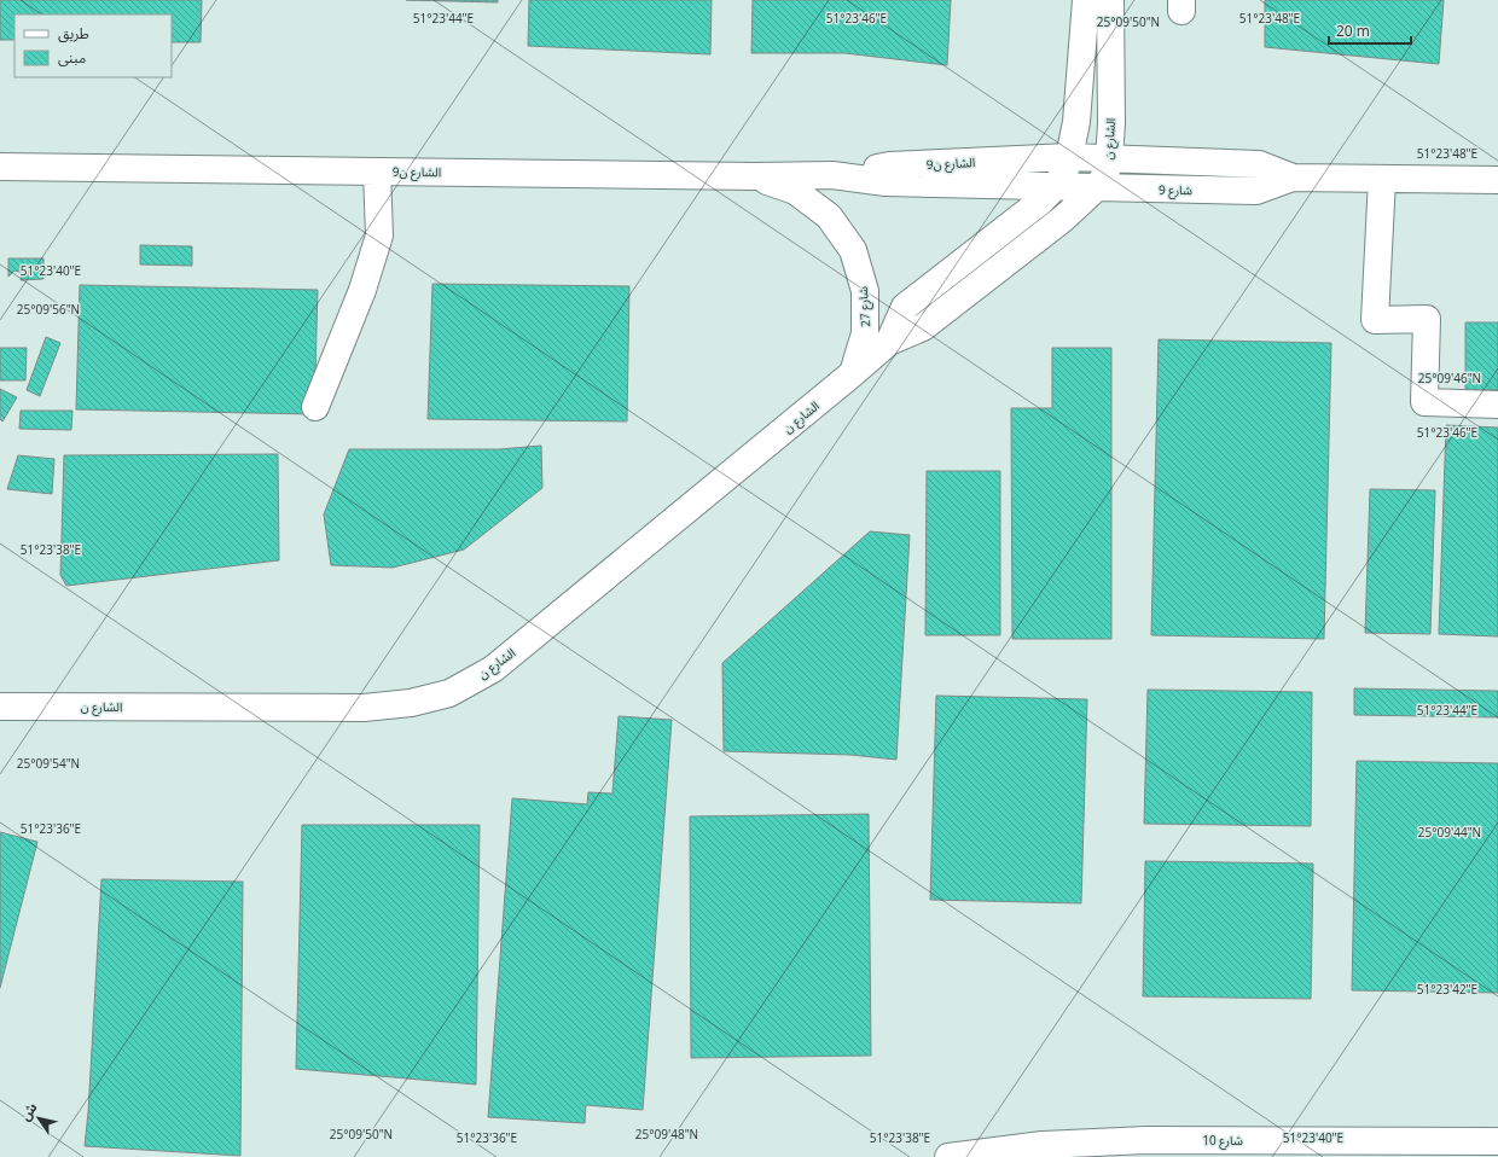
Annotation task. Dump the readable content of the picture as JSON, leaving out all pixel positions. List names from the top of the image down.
{
  "streets": {
    "street": [
      "الشارع ن",
      "الشارع ن9",
      "شارع 9",
      "شارع 27",
      "شارع 10"
    ]
  },
  "crossings": [
    ["الشارع ن", "الشارع ن9"],
    ["الشارع ن", "شارع 9"],
    ["الشارع ن", "شارع 27"],
    ["الشارع ن9", "شارع 9"],
    ["الشارع ن9", "شارع 27"]
  ],
  "legend": ["طريق", "مبنى"],
  "scale_bar": "20 m",
  "north": "top left",
  "coordinates": [
    "51°23'44\"E",
    "51°23'46\"E",
    "51°23'48\"E",
    "25°09'50\"N",
    "51°23'40\"E",
    "25°09'56\"N",
    "25°09'46\"N",
    "51°23'38\"E",
    "25°09'54\"N",
    "51°23'36\"E",
    "25°09'44\"N",
    "51°23'42\"E",
    "25°09'48\"N"
  ]
}
